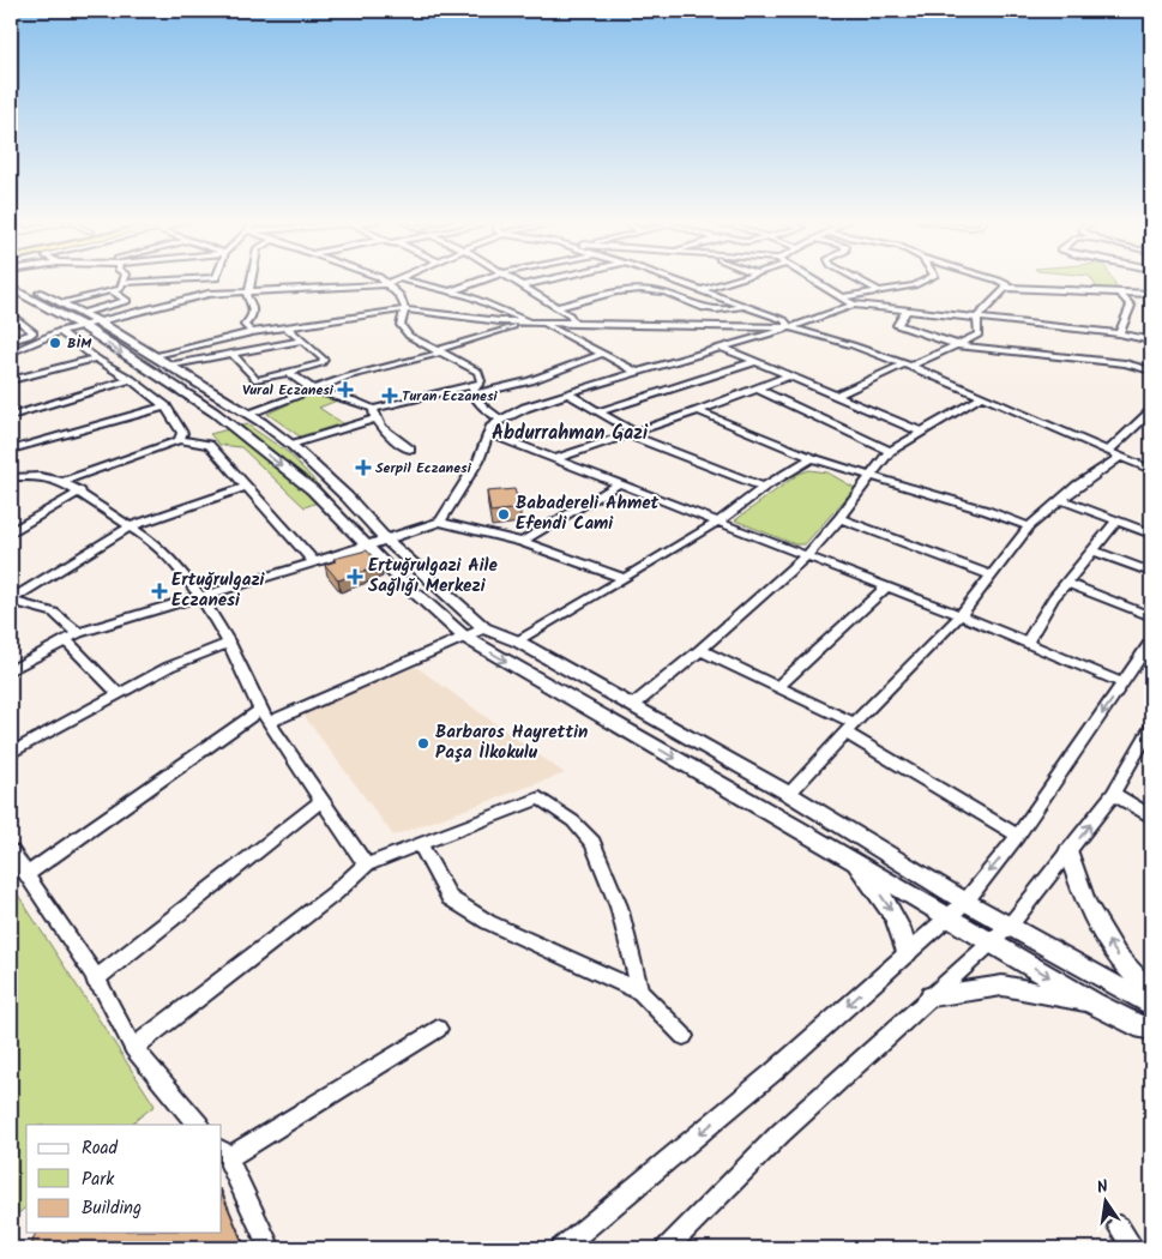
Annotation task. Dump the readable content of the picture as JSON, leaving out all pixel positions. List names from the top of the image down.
{
  "districts": ["Abdurrahman Gazi"],
  "places": {
    "other": ["BİM", "Babadereli Ahmet Efendi Cami", "Barbaros Hayrettin Paşa İlkokulu"],
    "health": [
      "Vural Eczanesi",
      "Turan Eczanesi",
      "Serpil Eczanesi",
      "Ertuğrulgazi Aile Sağlığı Merkezi",
      "Ertuğrulgazi Eczanesi"
    ]
  },
  "legend": ["Road", "Park", "Building"],
  "north": "top"
}
